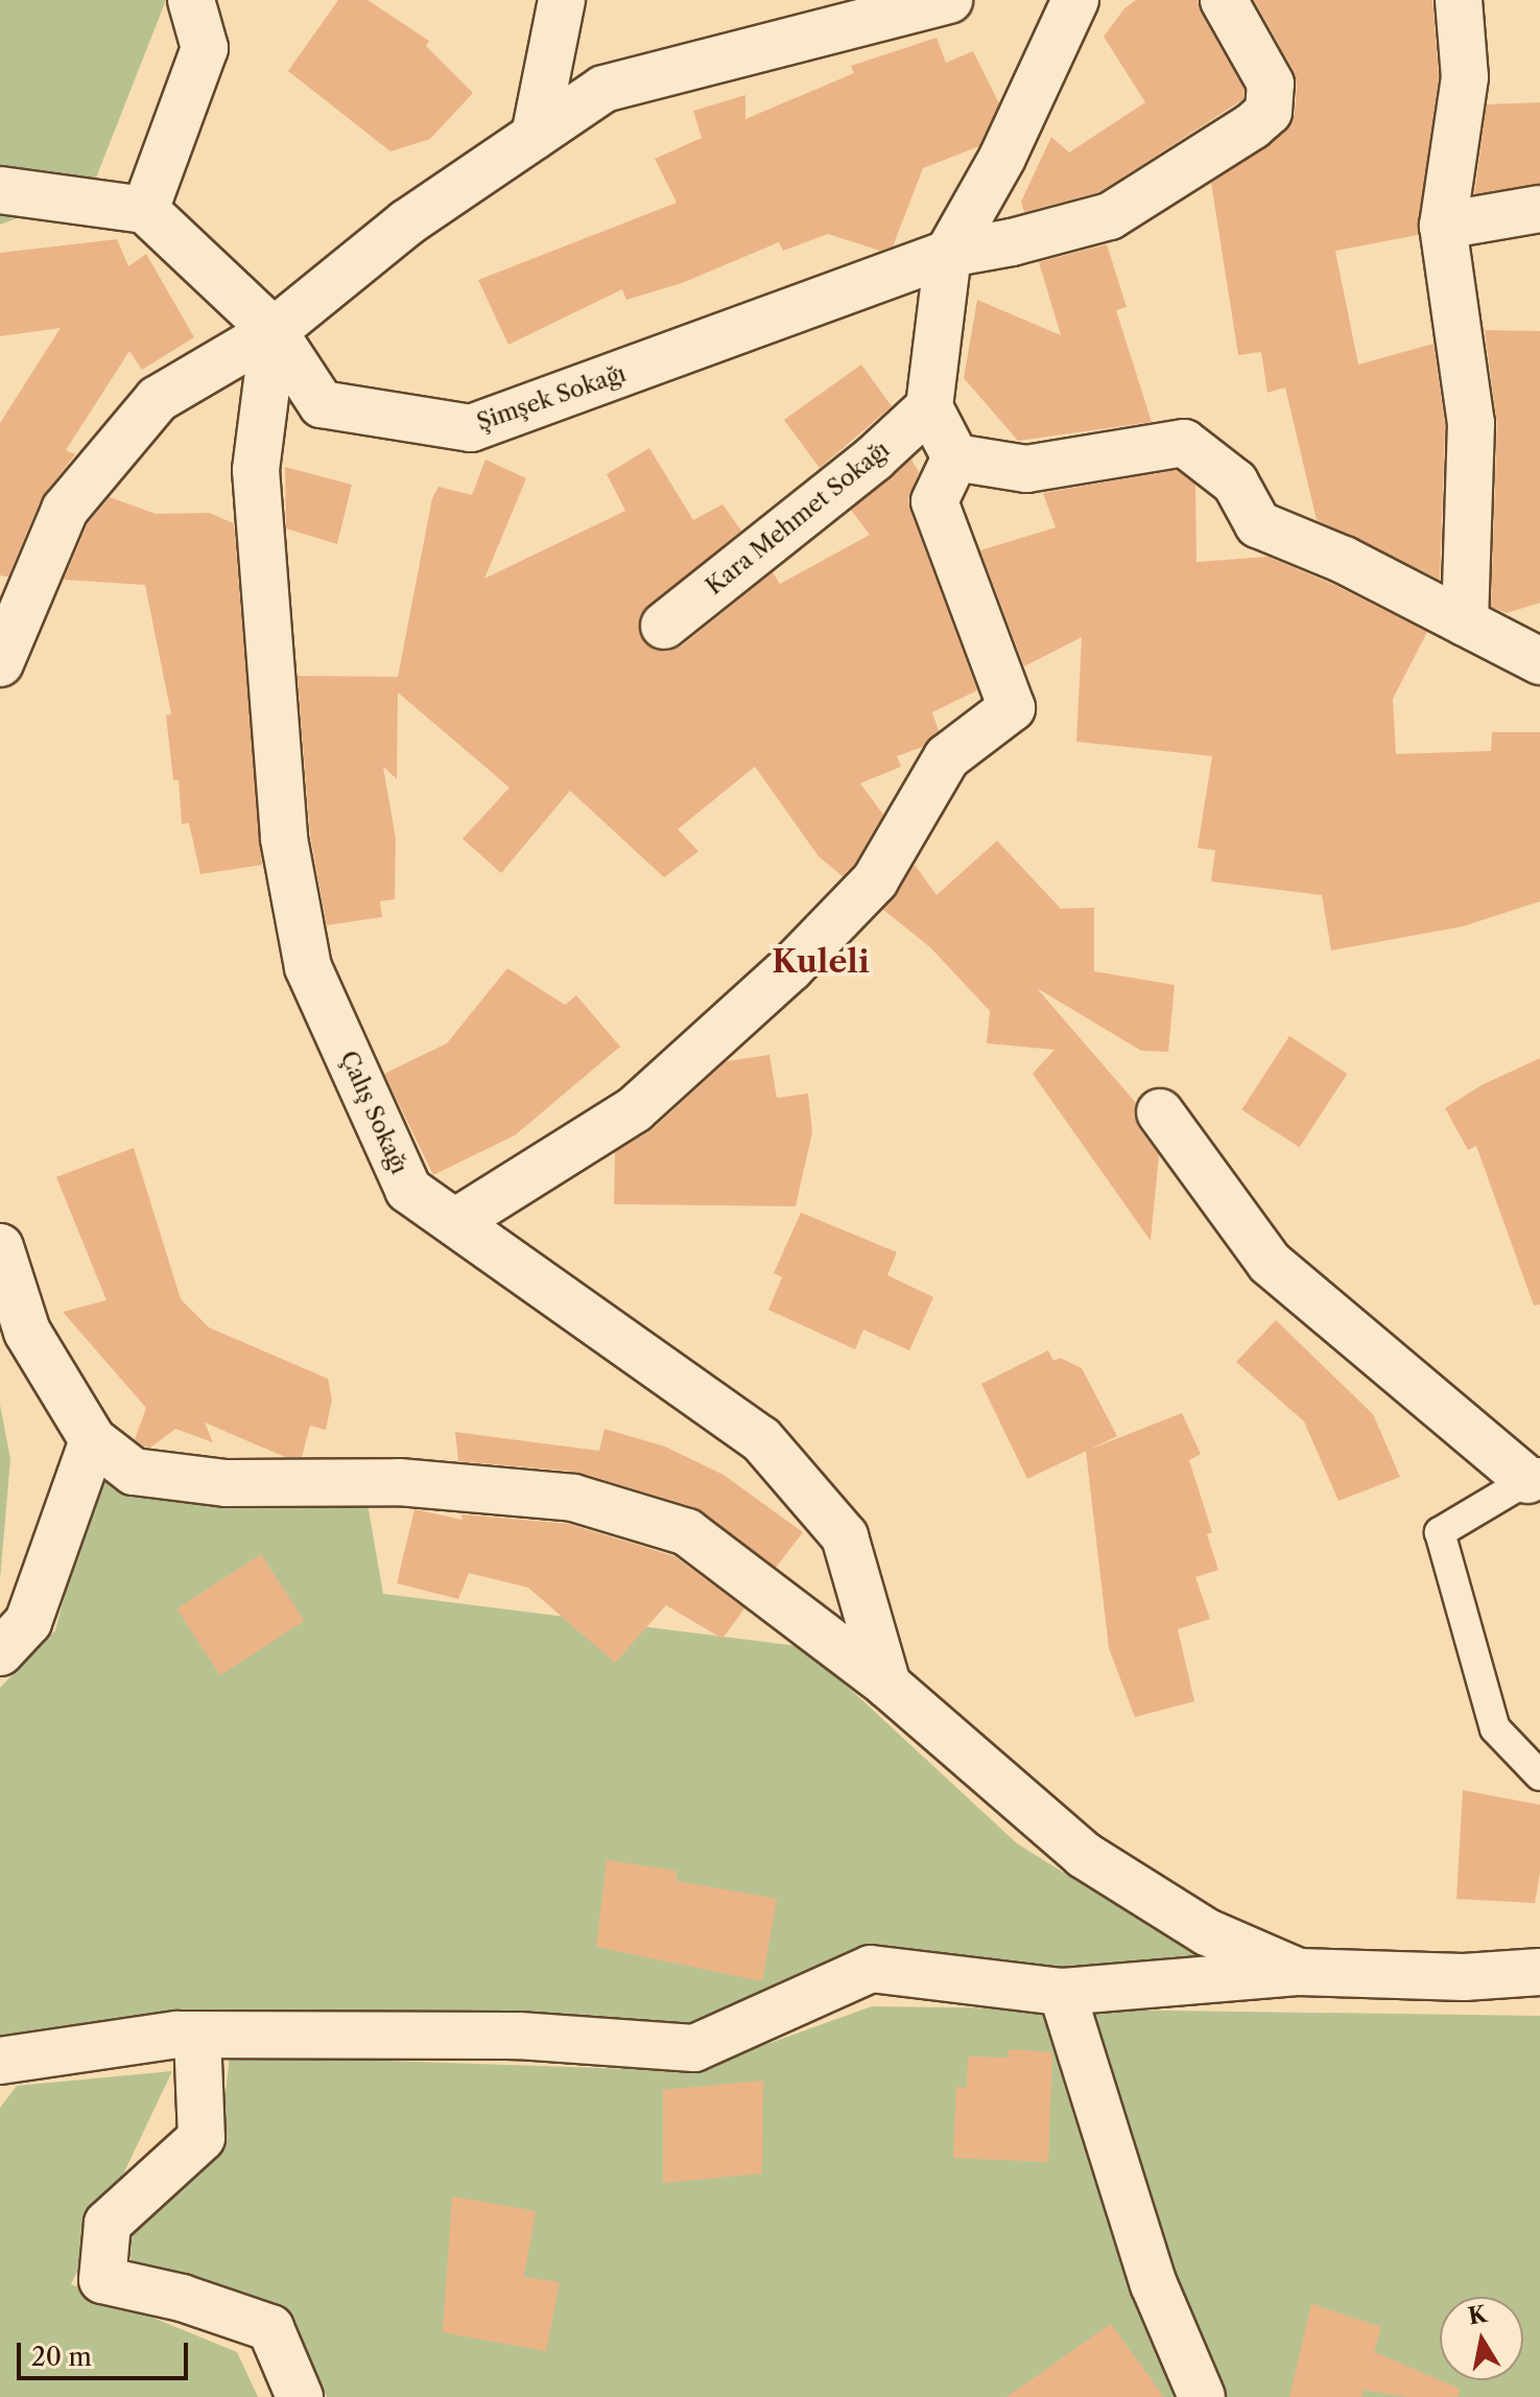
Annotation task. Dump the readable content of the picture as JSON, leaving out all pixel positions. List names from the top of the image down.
{
  "streets": {
    "street": ["Şimşek Sokağı", "Kara Mehmet Sokağı", "Çalış Sokağı"]
  },
  "crossings": [
    ["Şimşek Sokağı", "Çalış Sokağı"]
  ],
  "districts": ["Kuleli"],
  "scale_bar": "20 m",
  "north": "top"
}
